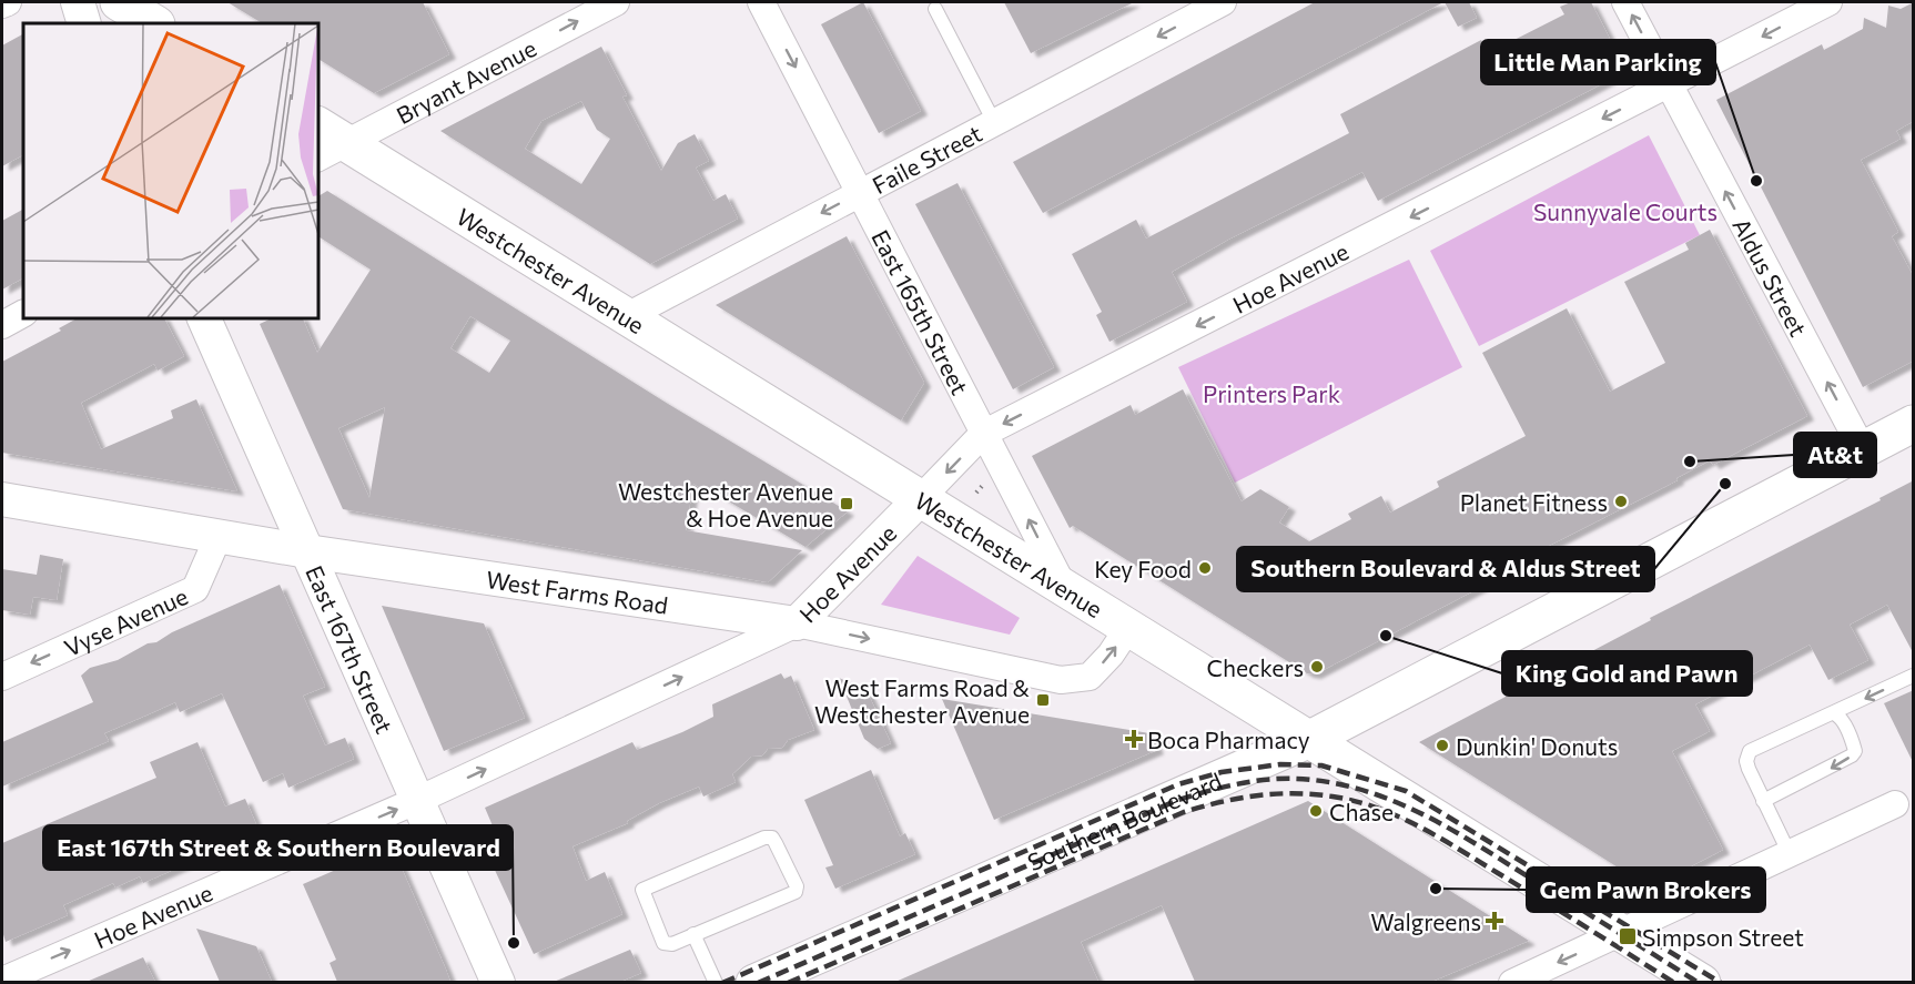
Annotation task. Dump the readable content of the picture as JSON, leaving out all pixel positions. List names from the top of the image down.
{
  "streets": {
    "main road": ["Westchester Avenue", "Southern Boulevard"],
    "street": [
      "Bryant Avenue",
      "Faile Street",
      "Hoe Avenue",
      "Aldus Street",
      "East 165th Street",
      "West Farms Road",
      "Vyse Avenue",
      "East 167th Street"
    ]
  },
  "crossings": [
    ["Bryant Avenue", "Westchester Avenue"],
    ["Faile Street", "Westchester Avenue"],
    ["Faile Street", "East 165th Street"],
    ["Westchester Avenue", "Hoe Avenue"],
    ["Westchester Avenue", "East 165th Street"],
    ["Westchester Avenue", "West Farms Road"],
    ["Westchester Avenue", "Southern Boulevard"],
    ["Hoe Avenue", "Aldus Street"],
    ["Hoe Avenue", "East 165th Street"],
    ["Hoe Avenue", "West Farms Road"],
    ["Hoe Avenue", "East 167th Street"],
    ["Aldus Street", "Southern Boulevard"],
    ["West Farms Road", "Vyse Avenue"],
    ["West Farms Road", "East 167th Street"]
  ],
  "one_way": [
    "Bryant Avenue",
    "Faile Street",
    "Aldus Street",
    "Vyse Avenue"
  ],
  "parks": ["Sunnyvale Courts", "Printers Park"],
  "places": {
    "other": [
      "Little Man Parking",
      "At&t",
      "Southern Boulevard & Aldus Street",
      "Planet Fitness",
      "Key Food",
      "King Gold and Pawn",
      "Checkers",
      "Dunkin' Donuts",
      "Chase",
      "Gem Pawn Brokers",
      "East 167th Street & Southern Boulevard"
    ],
    "transit": ["Westchester Avenue & Hoe Avenue", "West Farms Road & Westchester Avenue", "Simpson Street"],
    "health": ["Boca Pharmacy", "Walgreens"]
  }
}
